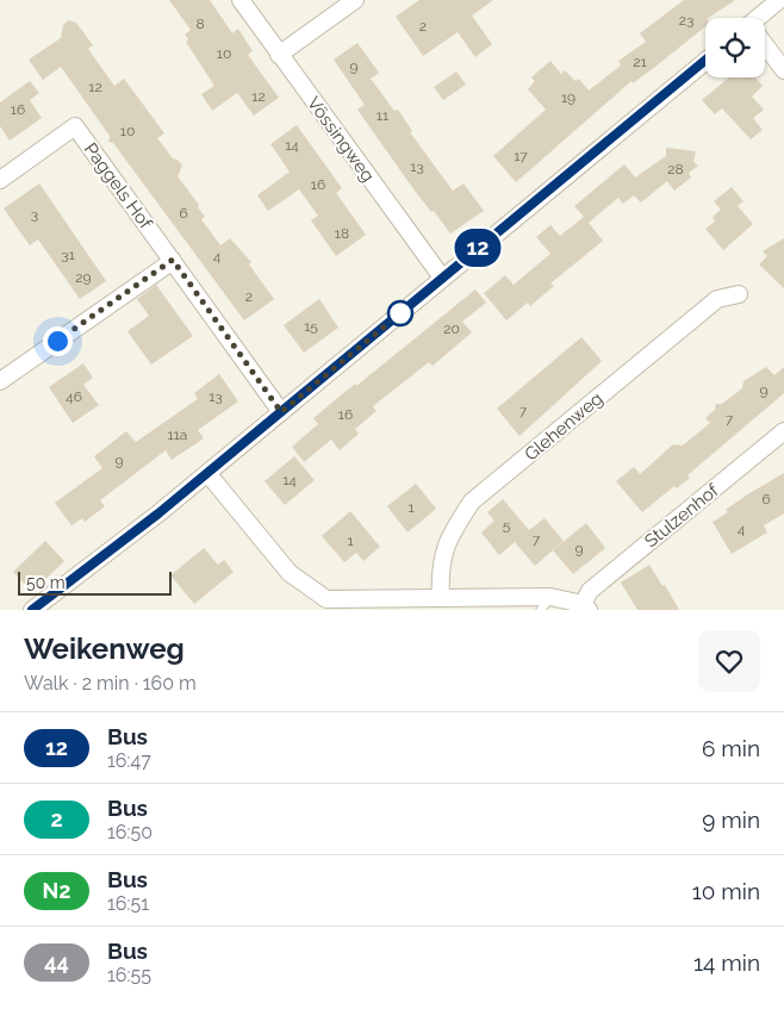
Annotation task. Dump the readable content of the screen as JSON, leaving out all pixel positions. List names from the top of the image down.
{
  "streets": {
    "street": [
      "Vössingweg",
      "Paggels Hof",
      "Glehenweg",
      "Stulzenhof"
    ]
  },
  "lines": ["bus line 12"],
  "house_numbers": [
    "23",
    "8",
    "2",
    "10",
    "21",
    "9",
    "12",
    "12",
    "19",
    "16",
    "11",
    "10",
    "14",
    "17",
    "13",
    "28",
    "16",
    "6",
    "3",
    "18",
    "31",
    "4",
    "29",
    "2",
    "15",
    "20",
    "9",
    "46",
    "13",
    "7",
    "16",
    "7",
    "11a",
    "9",
    "14",
    "6",
    "1",
    "5",
    "4",
    "7",
    "1",
    "9"
  ],
  "scale_bar": "50 m",
  "page": {
    "on_map": "12",
    "scale": "50 m",
    "heading": ["Weikenweg", "Walk · 2 min · 160 m"],
    "list": [
      {
        "mark": "12",
        "name": "Bus",
        "note": "16:47",
        "value": "6 min"
      },
      {
        "mark": "2",
        "name": "Bus",
        "note": "16:50",
        "value": "9 min"
      },
      {
        "mark": "N2",
        "name": "Bus",
        "note": "16:51",
        "value": "10 min"
      },
      {
        "mark": "44",
        "name": "Bus",
        "note": "16:55",
        "value": "14 min"
      }
    ]
  }
}
